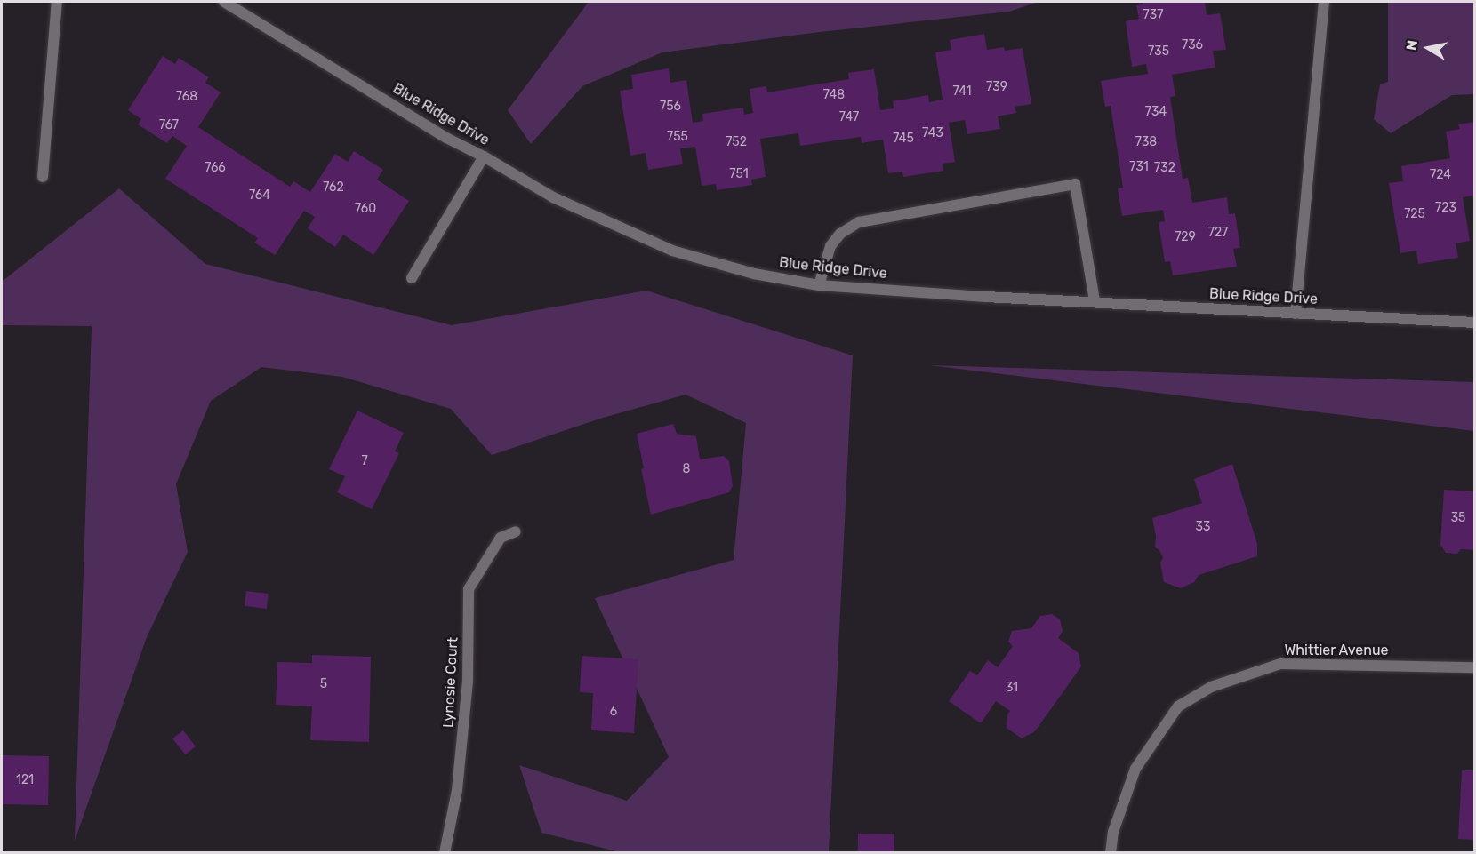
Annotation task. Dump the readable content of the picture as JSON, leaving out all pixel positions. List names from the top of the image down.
{
  "streets": {
    "street": ["Blue Ridge Drive", "Whittier Avenue", "Lynosie Court"]
  },
  "house_numbers": [
    "737",
    "736",
    "735",
    "739",
    "741",
    "748",
    "768",
    "756",
    "734",
    "747",
    "767",
    "743",
    "755",
    "745",
    "752",
    "738",
    "731",
    "766",
    "732",
    "751",
    "724",
    "762",
    "764",
    "723",
    "760",
    "725",
    "727",
    "729",
    "7",
    "8",
    "35",
    "33",
    "5",
    "31",
    "6",
    "121"
  ],
  "north": "left"
}
